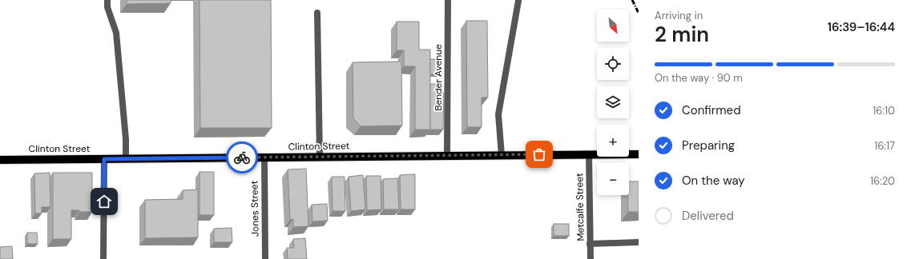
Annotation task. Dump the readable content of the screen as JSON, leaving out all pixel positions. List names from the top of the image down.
{
  "streets": {
    "main road": ["Clinton Street"],
    "street": ["Bender Avenue", "Metcalfe Street", "Jones Street"]
  },
  "crossings": [
    ["Bender Avenue", "Clinton Street"],
    ["Clinton Street", "Metcalfe Street"],
    ["Clinton Street", "Jones Street"]
  ],
  "north": "bottom right",
  "page": {
    "heading": ["2 min", "Arriving in", "16:39–16:44"],
    "map_buttons": ["+", "−"],
    "bar": "On the way · 90 m",
    "list": [
      ["Confirmed", "16:10"],
      ["Preparing", "16:17"],
      ["On the way", "16:20"],
      "Delivered"
    ]
  }
}
